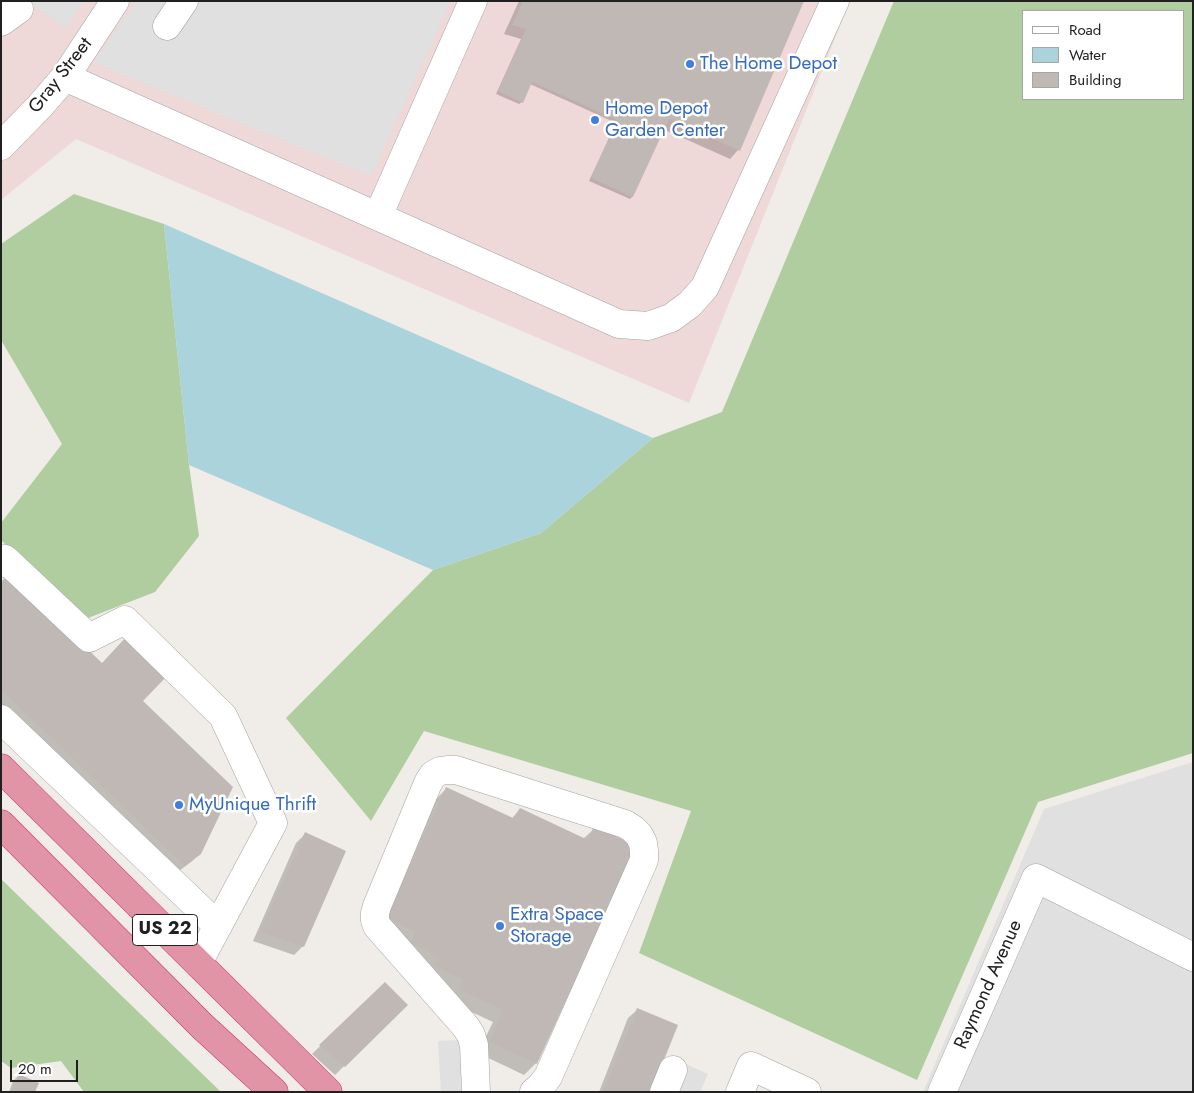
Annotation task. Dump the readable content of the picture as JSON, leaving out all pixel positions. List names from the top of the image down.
{
  "streets": {
    "highway": ["US 22"],
    "lane": ["Gray Street", "Raymond Avenue"]
  },
  "places": [
    "The Home Depot",
    "Home Depot Garden Center",
    "MyUnique Thrift",
    "Extra Space Storage"
  ],
  "legend": ["Road", "Water", "Building"],
  "scale_bar": "20 m"
}
